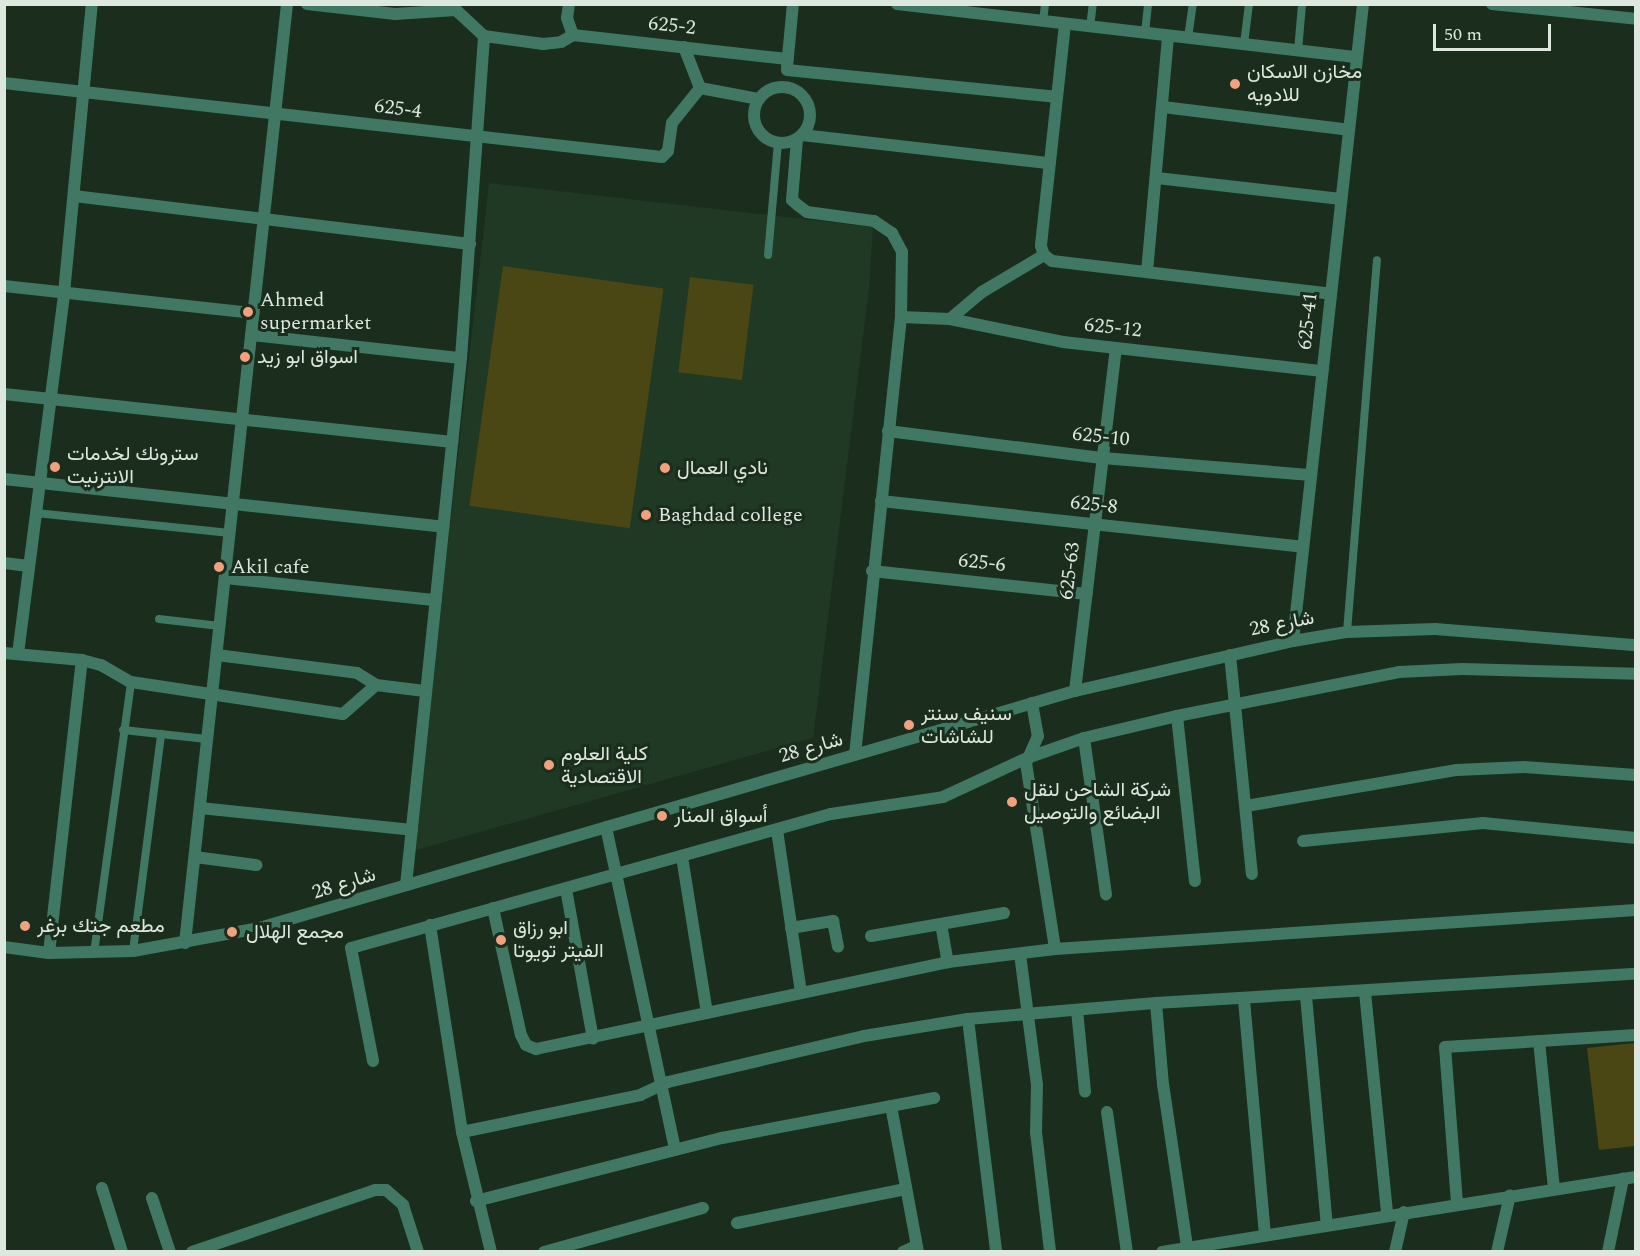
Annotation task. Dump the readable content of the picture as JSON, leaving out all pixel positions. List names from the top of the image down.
{
  "streets": {
    "street": [
      "625-2",
      "625-4",
      "625-41",
      "625-12",
      "625-10",
      "625-8",
      "625-6",
      "625-63",
      "شارع 28"
    ]
  },
  "crossings": [
    ["625-41", "625-12"],
    ["625-41", "625-10"],
    ["625-41", "625-8"],
    ["625-41", "شارع 28"],
    ["625-12", "625-63"],
    ["625-10", "625-63"],
    ["625-8", "625-63"],
    ["625-6", "625-63"],
    ["625-63", "شارع 28"]
  ],
  "places": [
    "مخازن الاسكان للادويه",
    "Ahmed supermarket",
    "اسواق ابو زيد",
    "سترونك لخدمات الانترنيت",
    "نادي العمال",
    "Baghdad college",
    "Akil cafe",
    "سنيف سنتر للشاشات",
    "كلية العلوم الاقتصادية",
    "شركة الشاحن لنقل البضائع والتوصيل",
    "أسواق المنار",
    "مطعم جتك برغر",
    "مجمع الهلال",
    "ابو رزاق الفيتر تويوتا"
  ],
  "scale_bar": "50 m"
}
